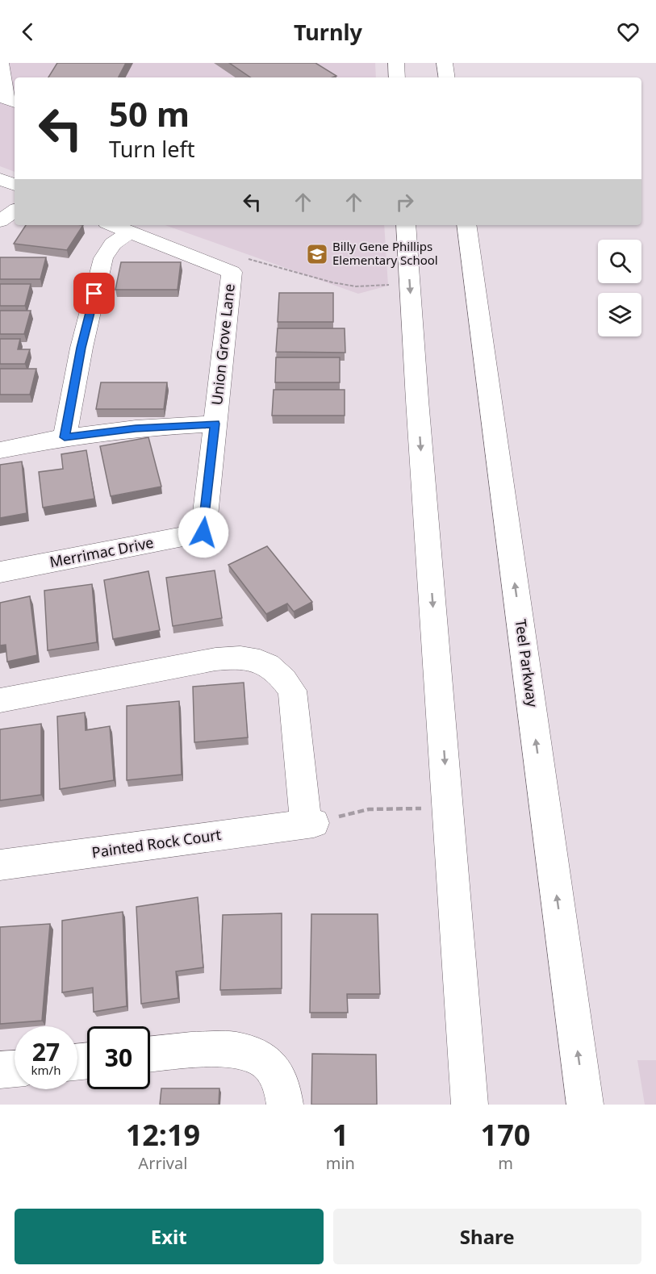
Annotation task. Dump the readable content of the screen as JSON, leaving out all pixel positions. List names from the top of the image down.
{
  "streets": {
    "main road": [
      "Union Grove Lane",
      "Merrimac Drive",
      "Teel Parkway",
      "Painted Rock Court"
    ]
  },
  "crossings": [
    ["Union Grove Lane", "Merrimac Drive"]
  ],
  "places": {
    "school or university": ["Billy Gene Phillips Elementary School"]
  },
  "page": {
    "header": "Turnly",
    "turn": ["50 m", "Turn left"],
    "speed": "27 km/h",
    "limit": "30",
    "eta": [
      "12:19",
      "Arrival",
      "1",
      "min",
      "170",
      "m"
    ],
    "buttons": ["Exit", "Share"]
  }
}
